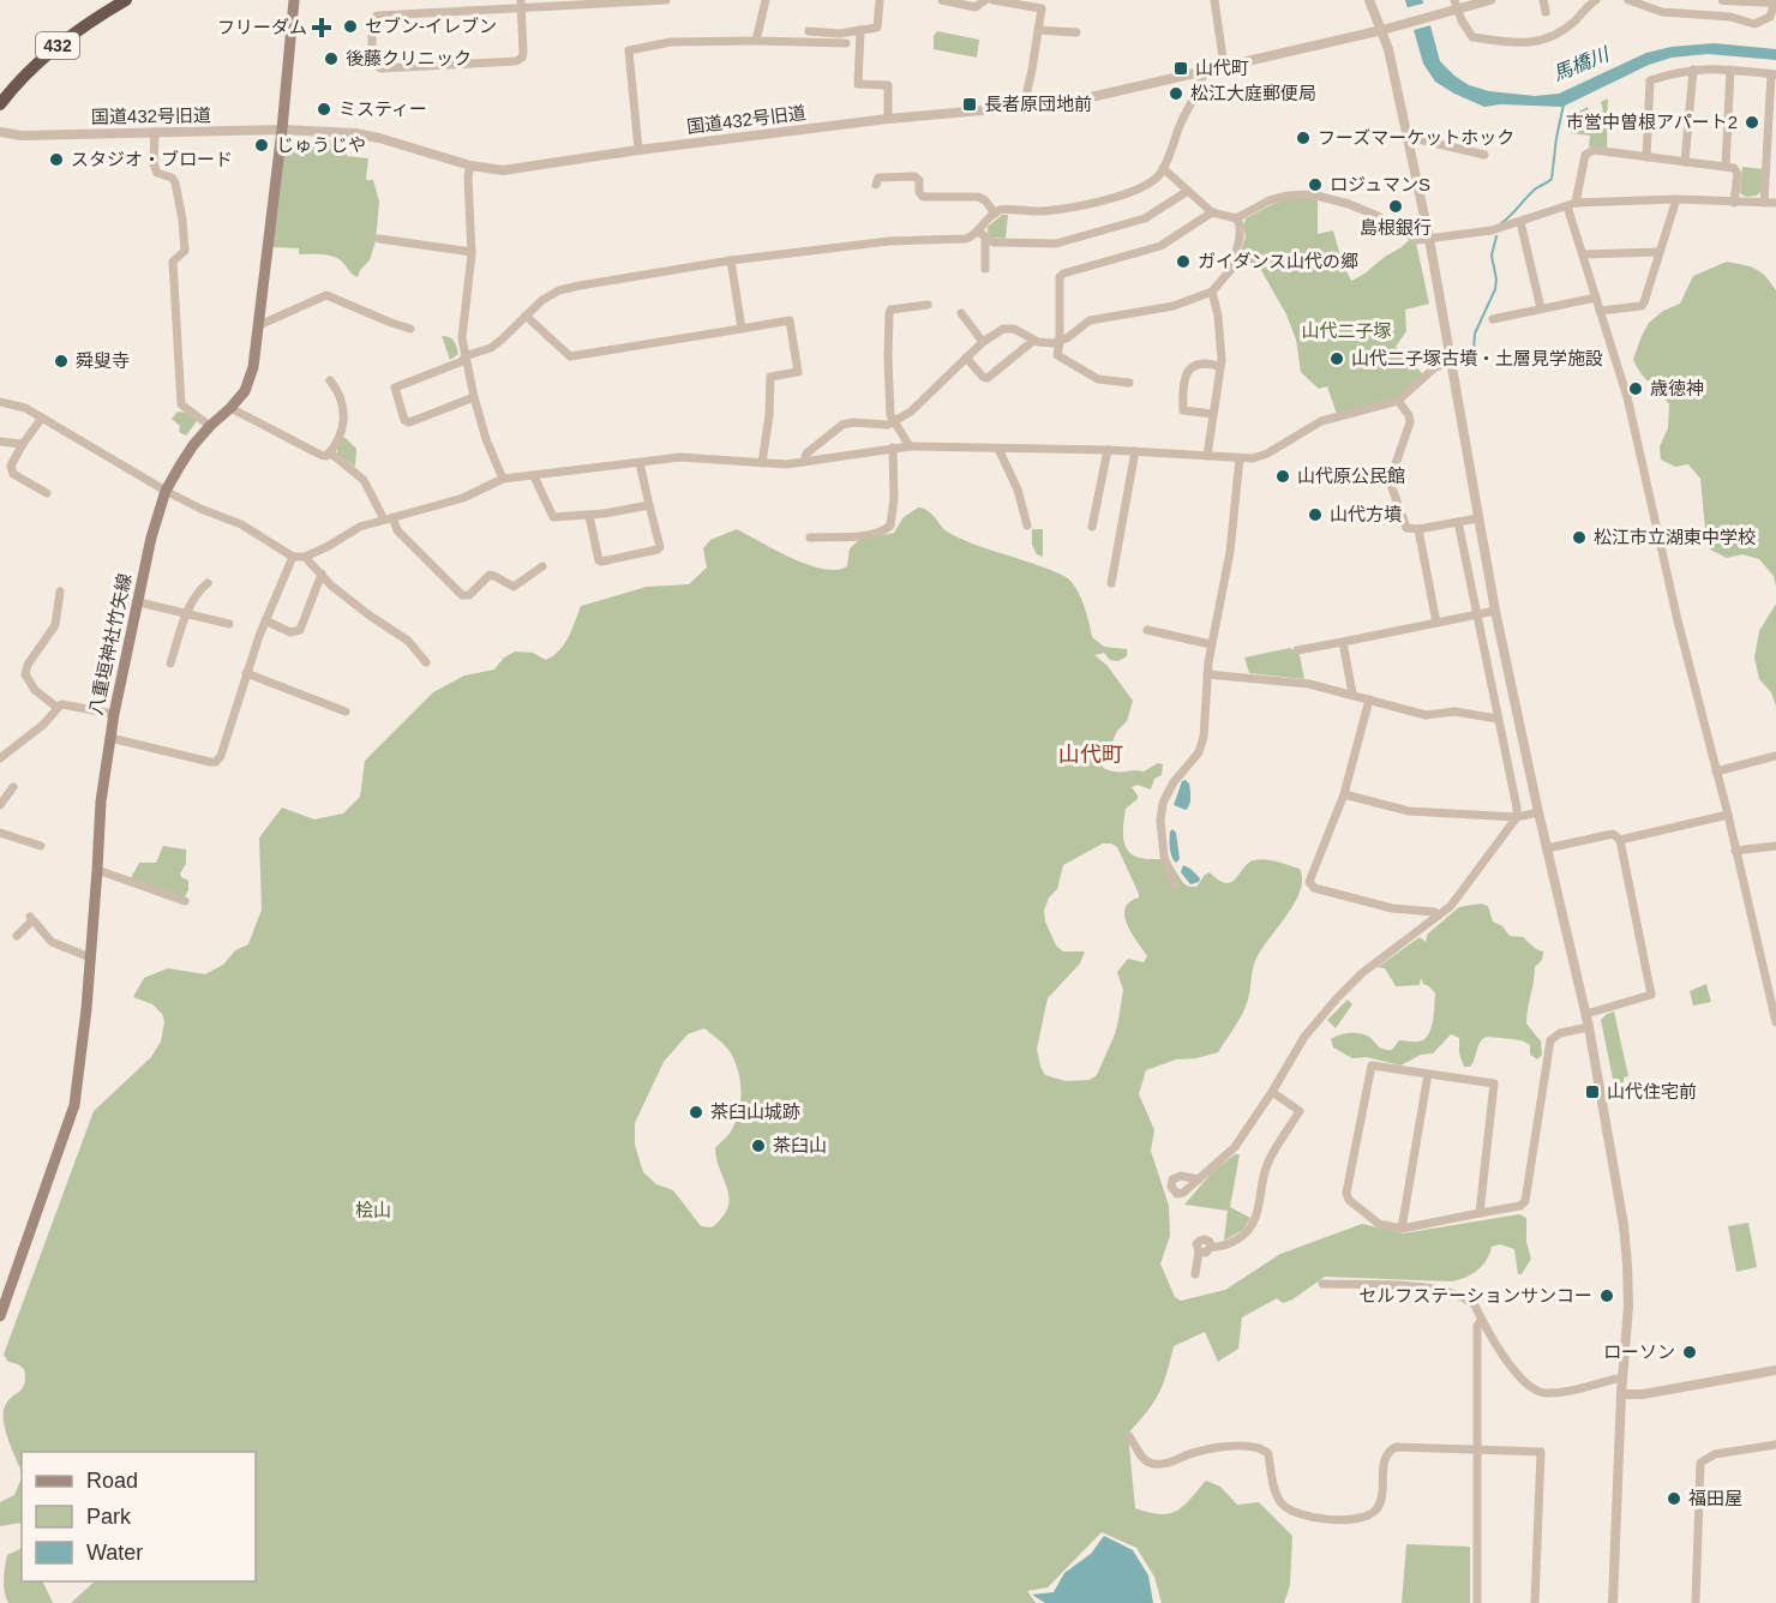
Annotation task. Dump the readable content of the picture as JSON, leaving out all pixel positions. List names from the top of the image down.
{
  "streets": {
    "highway": ["432"],
    "main road": ["八重垣神社竹矢線"],
    "street": ["国道432号旧道"]
  },
  "crossings": [
    ["国道432号旧道", "八重垣神社竹矢線"]
  ],
  "districts": ["山代町"],
  "water": ["馬橋川"],
  "parks": ["山代二子塚", "桧山"],
  "places": {
    "other": [
      "セブン-イレブン",
      "後藤クリニック",
      "松江大庭郵便局",
      "ミスティー",
      "市営中曽根アパート2",
      "フーズマーケットホック",
      "じゅうじや",
      "スタジオ・ブロード",
      "ロジュマンS",
      "島根銀行",
      "ガイダンス山代の郷",
      "山代二子塚古墳・土層見学施設",
      "舜叟寺",
      "歳徳神",
      "山代原公民館",
      "山代方墳",
      "松江市立湖東中学校",
      "茶臼山城跡",
      "茶臼山",
      "セルフステーションサンコー",
      "ローソン",
      "福田屋"
    ],
    "health": ["フリーダム"],
    "transit": ["山代町", "長者原団地前", "山代住宅前"]
  },
  "legend": ["Road", "Park", "Water"]
}
